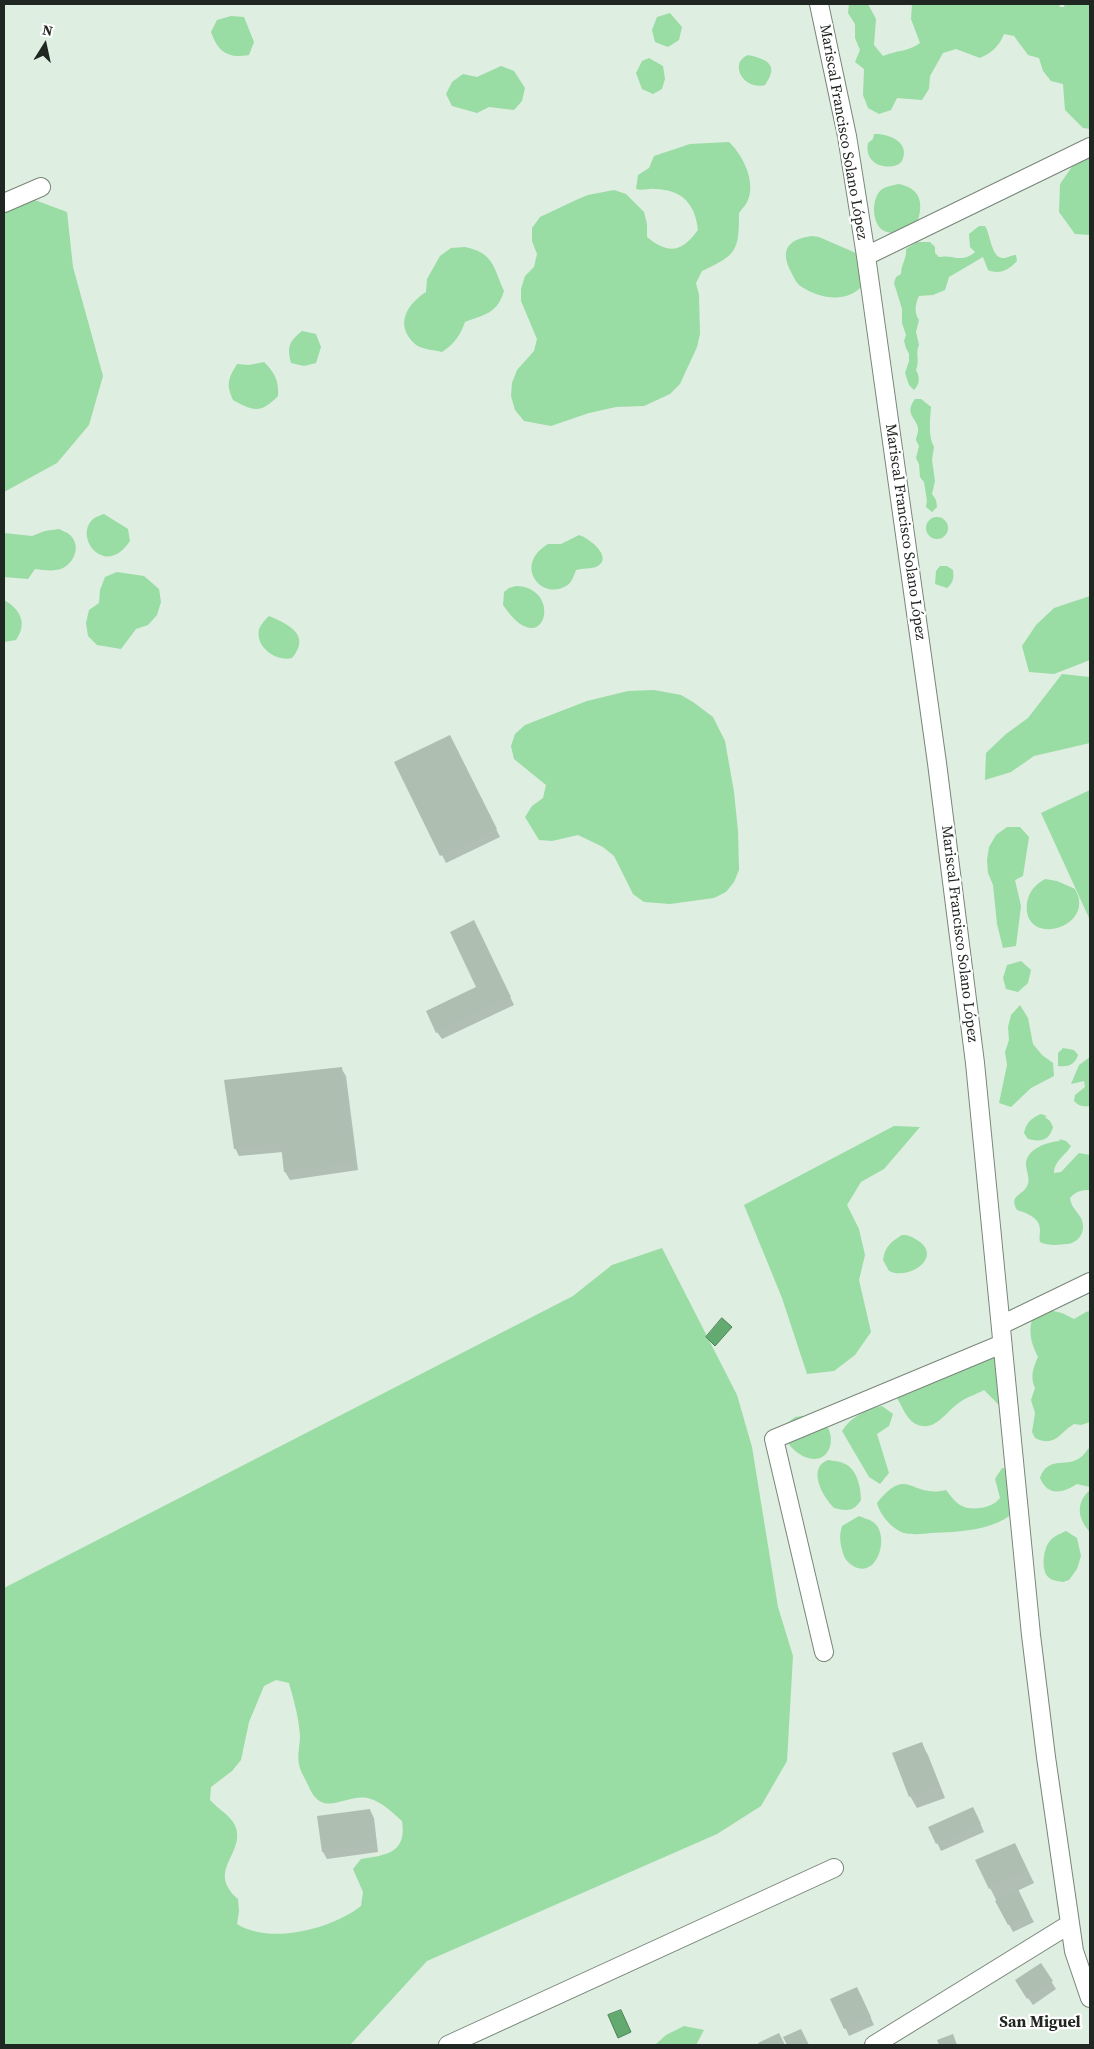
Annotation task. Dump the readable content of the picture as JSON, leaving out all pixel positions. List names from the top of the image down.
{
  "streets": {
    "street": ["Mariscal Francisco Solano López"]
  },
  "districts": ["San Miguel"],
  "north": "top"
}
